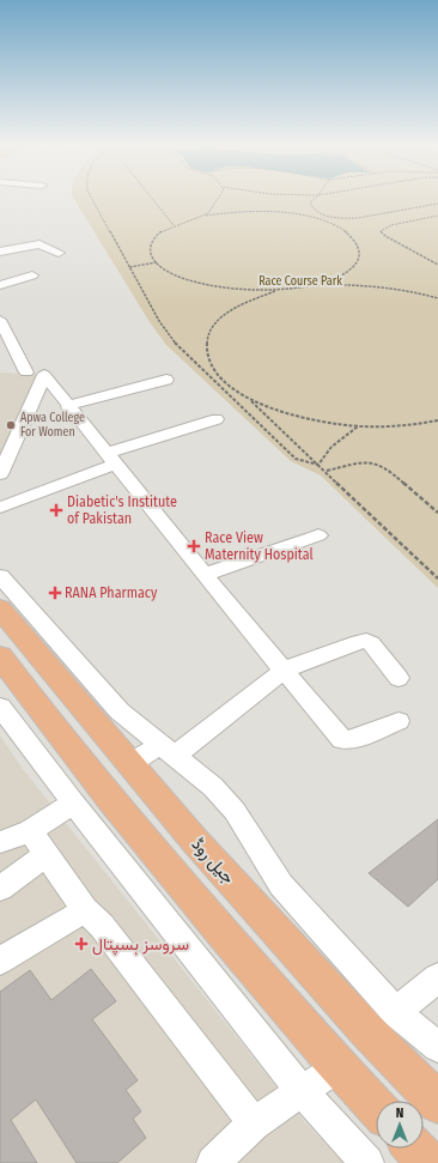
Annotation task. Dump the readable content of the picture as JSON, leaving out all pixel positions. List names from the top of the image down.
{
  "streets": {
    "main road": ["جیل روڈ"]
  },
  "parks": ["Race Course Park"],
  "places": {
    "other": ["Apwa College For Women"],
    "health": [
      "Diabetic's Institute of Pakistan",
      "Race View Maternity Hospital",
      "RANA Pharmacy",
      "سروسز ہسپتال"
    ]
  },
  "north": "top"
}
